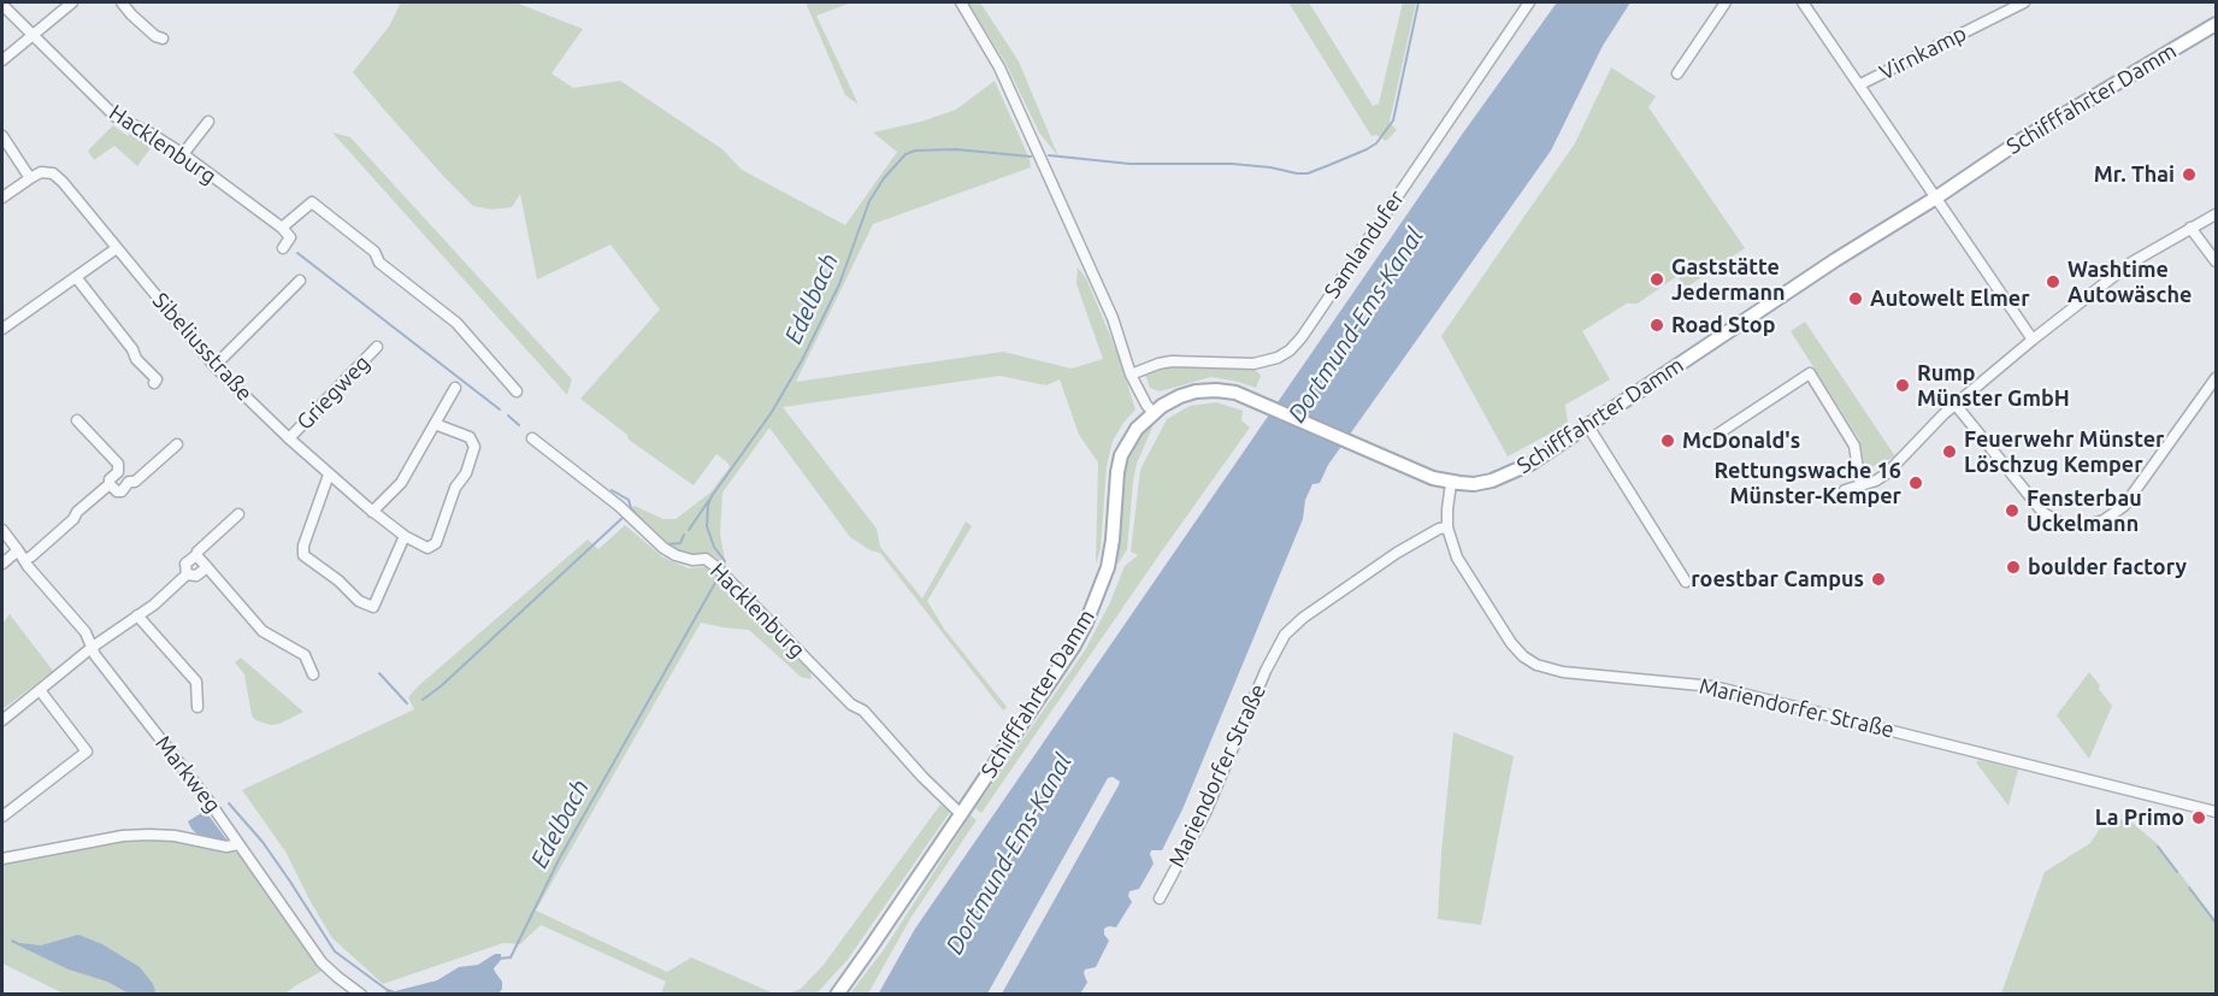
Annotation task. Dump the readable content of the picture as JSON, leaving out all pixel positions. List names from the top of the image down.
{
  "streets": {
    "main road": ["Schifffahrter Damm"],
    "street": [
      "Virnkamp",
      "Hacklenburg",
      "Samlandufer",
      "Sibeliusstraße",
      "Griegweg",
      "Mariendorfer Straße",
      "Markweg"
    ]
  },
  "crossings": [
    ["Schifffahrter Damm", "Hacklenburg"],
    ["Schifffahrter Damm", "Mariendorfer Straße"],
    ["Sibeliusstraße", "Griegweg"]
  ],
  "water": ["Edelbach", "Dortmund-Ems-Kanal"],
  "places": [
    "Mr. Thai",
    "Gaststätte Jedermann",
    "Washtime Autowäsche",
    "Autowelt Elmer",
    "Road Stop",
    "Rump Münster GmbH",
    "McDonald's",
    "Feuerwehr Münster Löschzug Kemper",
    "Rettungswache 16 Münster-Kemper",
    "Fensterbau Uckelmann",
    "boulder factory",
    "roestbar Campus",
    "La Primo"
  ]
}
